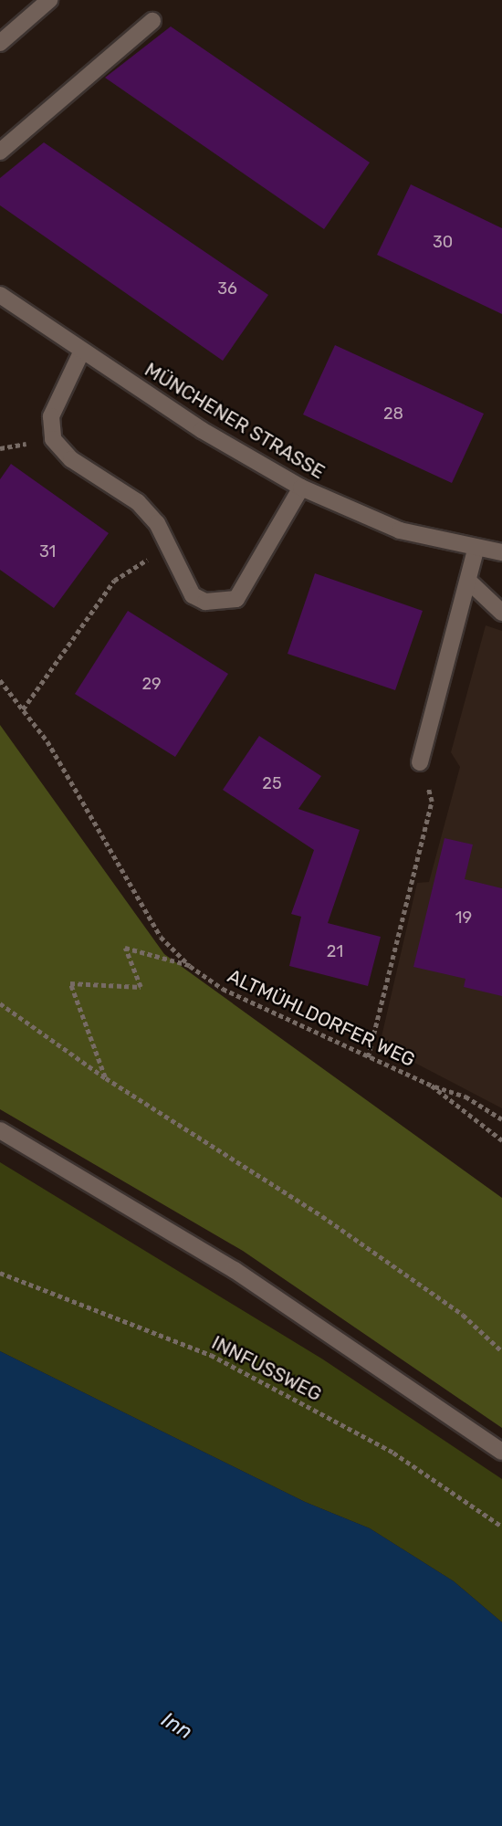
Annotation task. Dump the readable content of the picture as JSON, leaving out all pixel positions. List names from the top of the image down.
{
  "streets": {
    "main road": ["MÜNCHENER STRASSE"],
    "path": ["ALTMÜHLDORFER WEG", "INNFUSSWEG"]
  },
  "water": ["Inn"],
  "house_numbers": [
    "30",
    "36",
    "28",
    "31",
    "29",
    "25",
    "19",
    "21"
  ]
}
